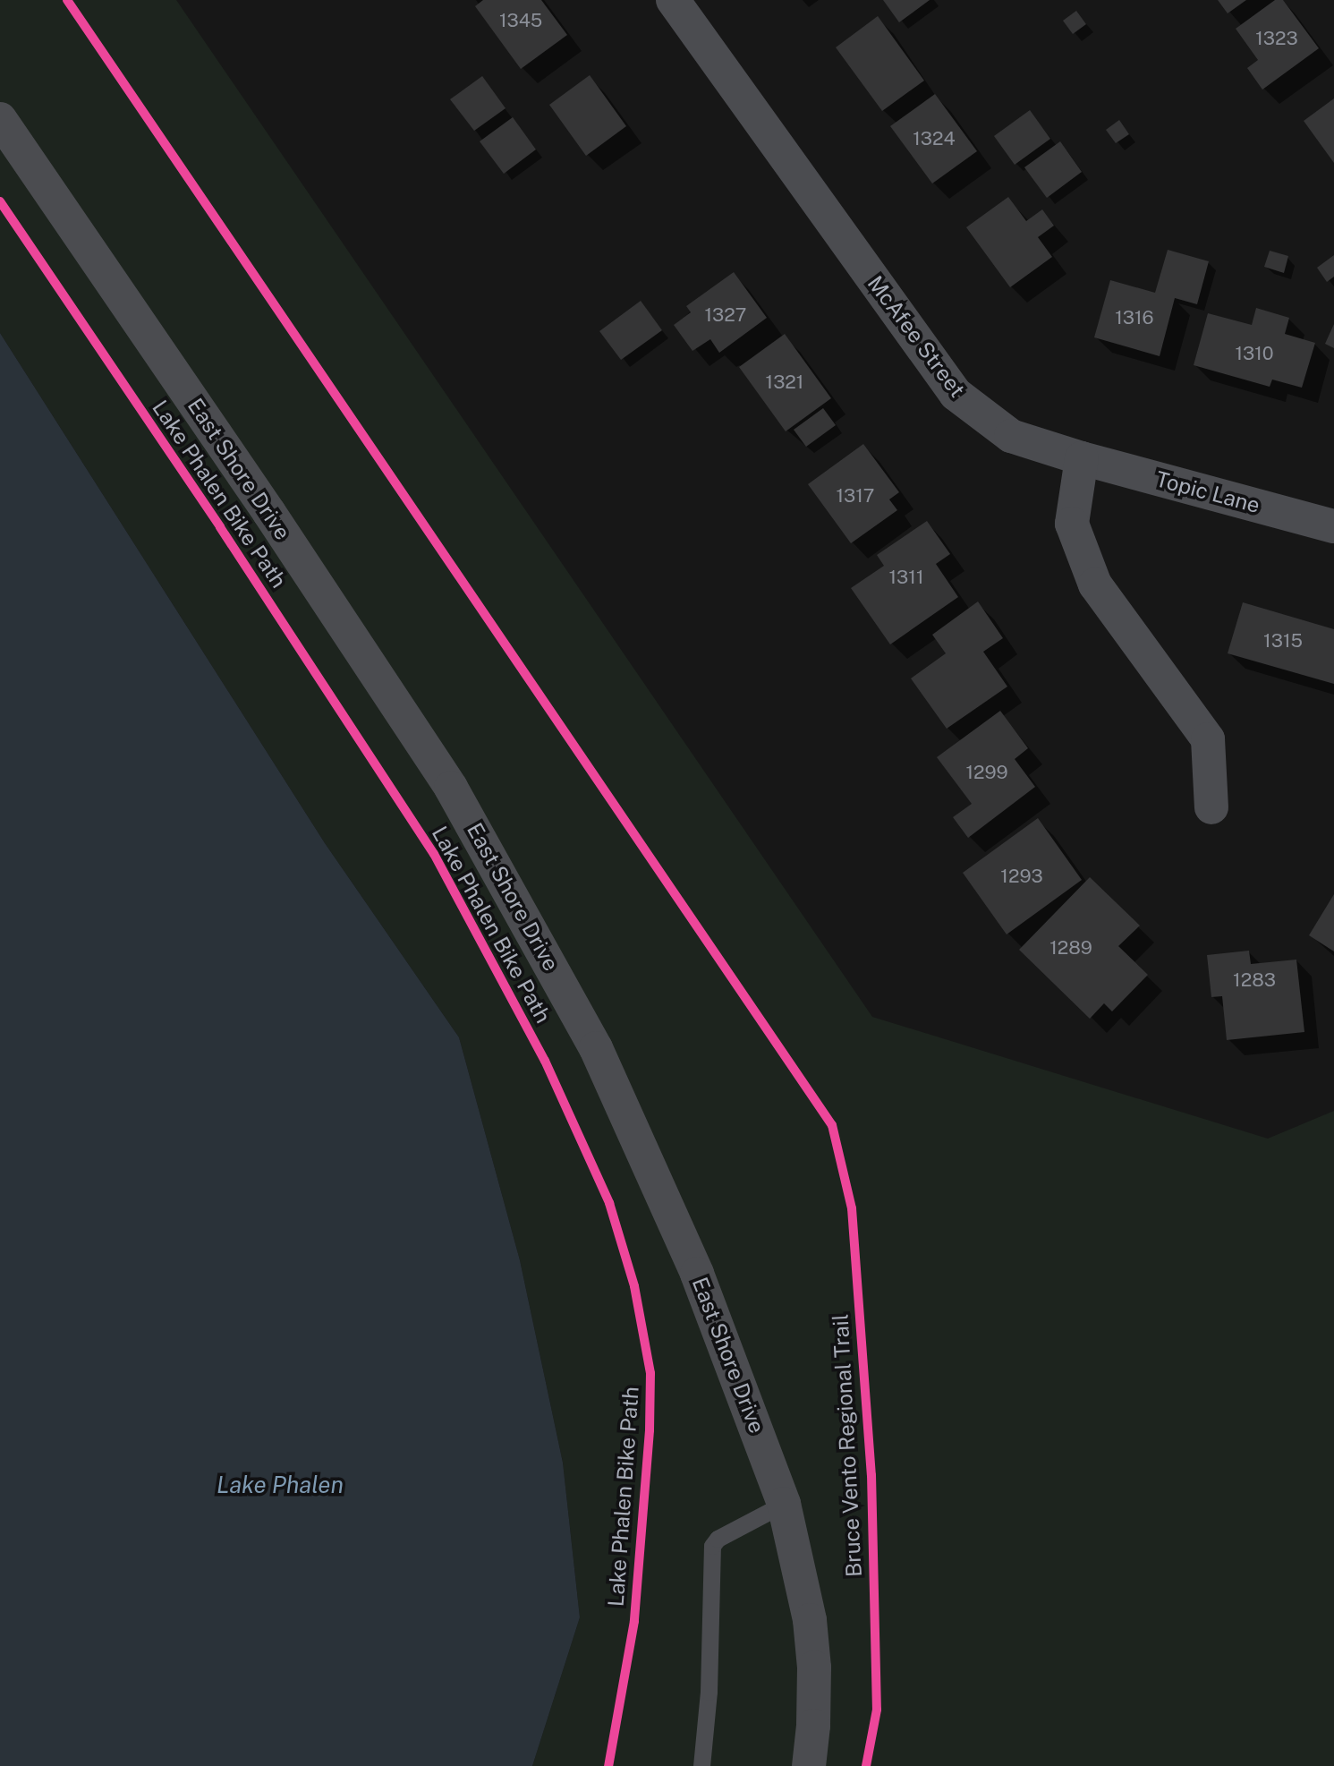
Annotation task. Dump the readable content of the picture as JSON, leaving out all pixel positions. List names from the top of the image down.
{
  "streets": {
    "street": ["McAfee Street", "East Shore Drive", "Topic Lane"],
    "cycle path": ["Lake Phalen Bike Path", "Bruce Vento Regional Trail"]
  },
  "crossings": [
    ["McAfee Street", "Topic Lane"]
  ],
  "water": ["Lake Phalen"],
  "house_numbers": [
    "1345",
    "1323",
    "1324",
    "1327",
    "1316",
    "1310",
    "1321",
    "1317",
    "1311",
    "1315",
    "1299",
    "1293",
    "1289",
    "1283"
  ]
}
